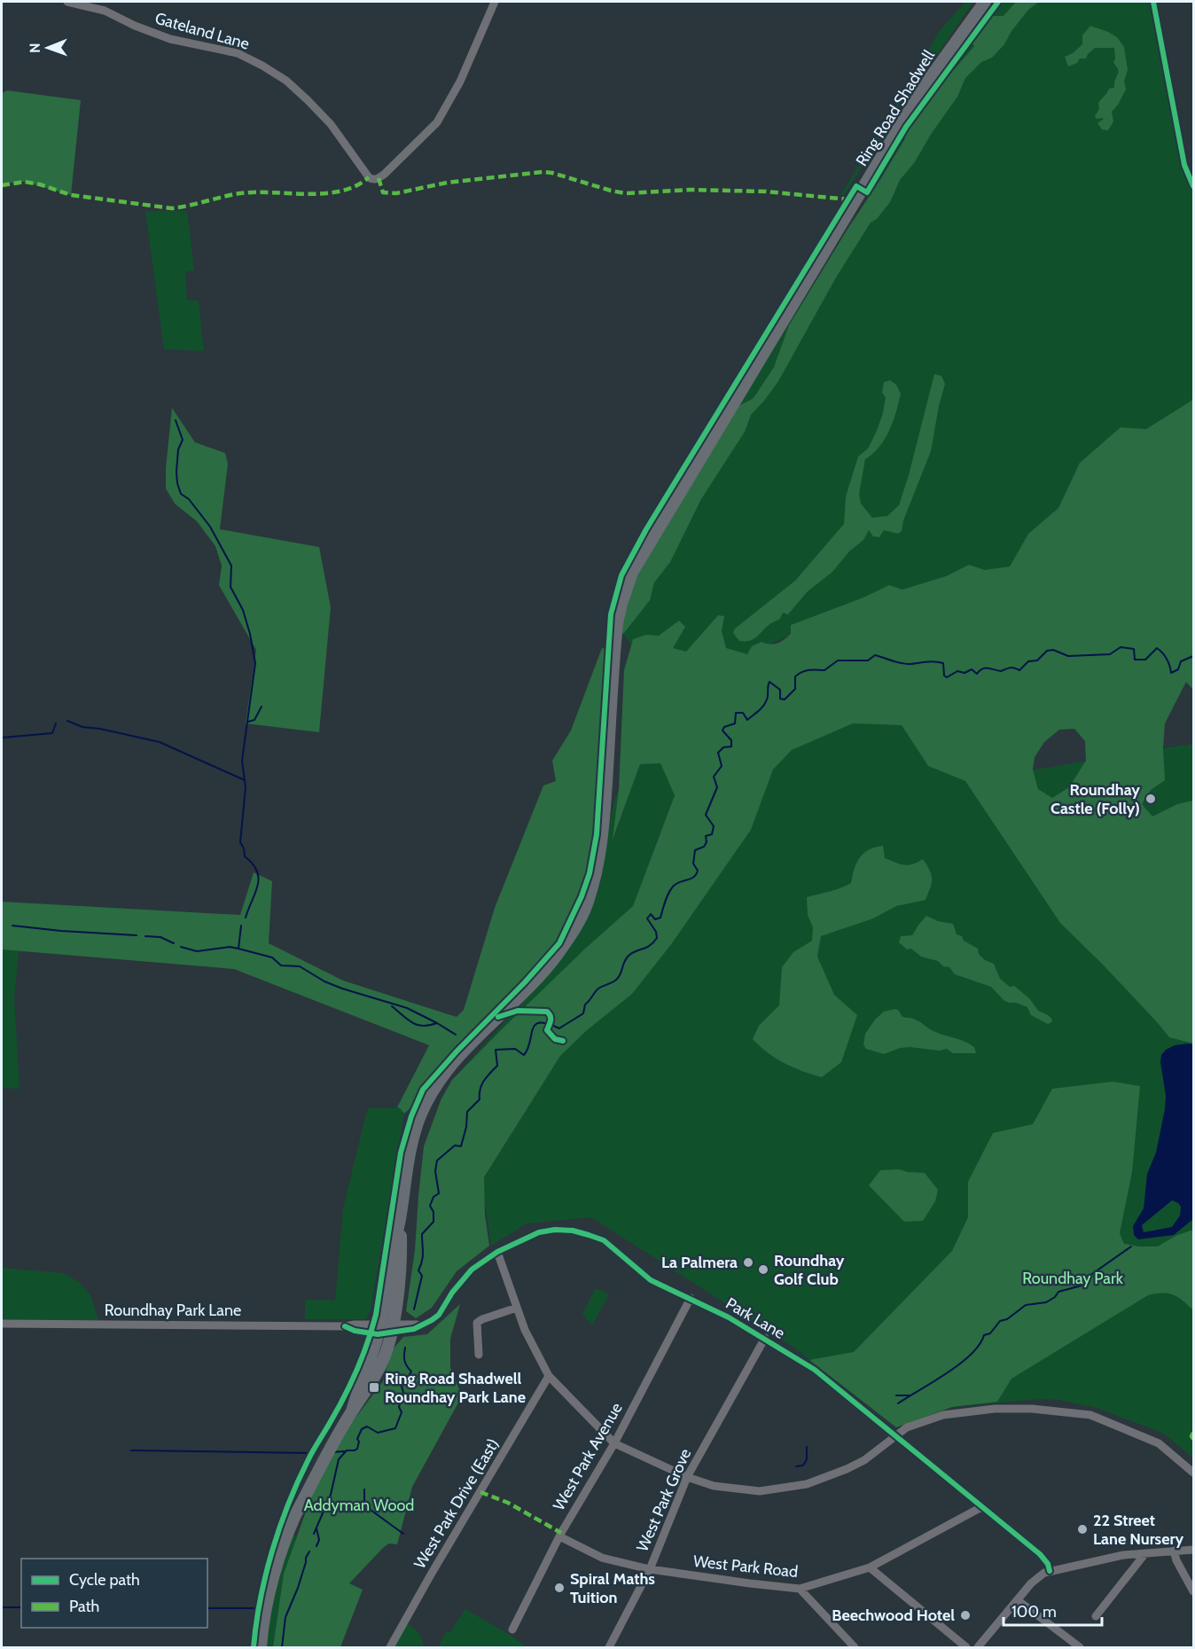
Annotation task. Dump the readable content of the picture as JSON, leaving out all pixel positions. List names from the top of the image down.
{
  "streets": {
    "highway": ["Ring Road Shadwell"],
    "street": [
      "Gateland Lane",
      "Roundhay Park Lane",
      "Park Lane",
      "West Park Avenue",
      "West Park Grove",
      "West Park Drive (East)",
      "West Park Road"
    ]
  },
  "crossings": [
    ["Ring Road Shadwell", "Roundhay Park Lane"],
    ["Ring Road Shadwell", "Park Lane"],
    ["Roundhay Park Lane", "Park Lane"],
    ["Park Lane", "West Park Avenue"],
    ["Park Lane", "West Park Grove"],
    ["Park Lane", "West Park Road"],
    ["West Park Avenue", "West Park Road"],
    ["West Park Grove", "West Park Road"]
  ],
  "parks": ["Roundhay Park", "Addyman Wood"],
  "places": {
    "other": [
      "Roundhay Castle (Folly)",
      "La Palmera",
      "Roundhay Golf Club",
      "22 Street Lane Nursery",
      "Spiral Maths Tuition",
      "Beechwood Hotel"
    ],
    "transit": ["Ring Road Shadwell Roundhay Park Lane"]
  },
  "legend": ["Cycle path", "Path"],
  "scale_bar": "100 m",
  "north": "left"
}
